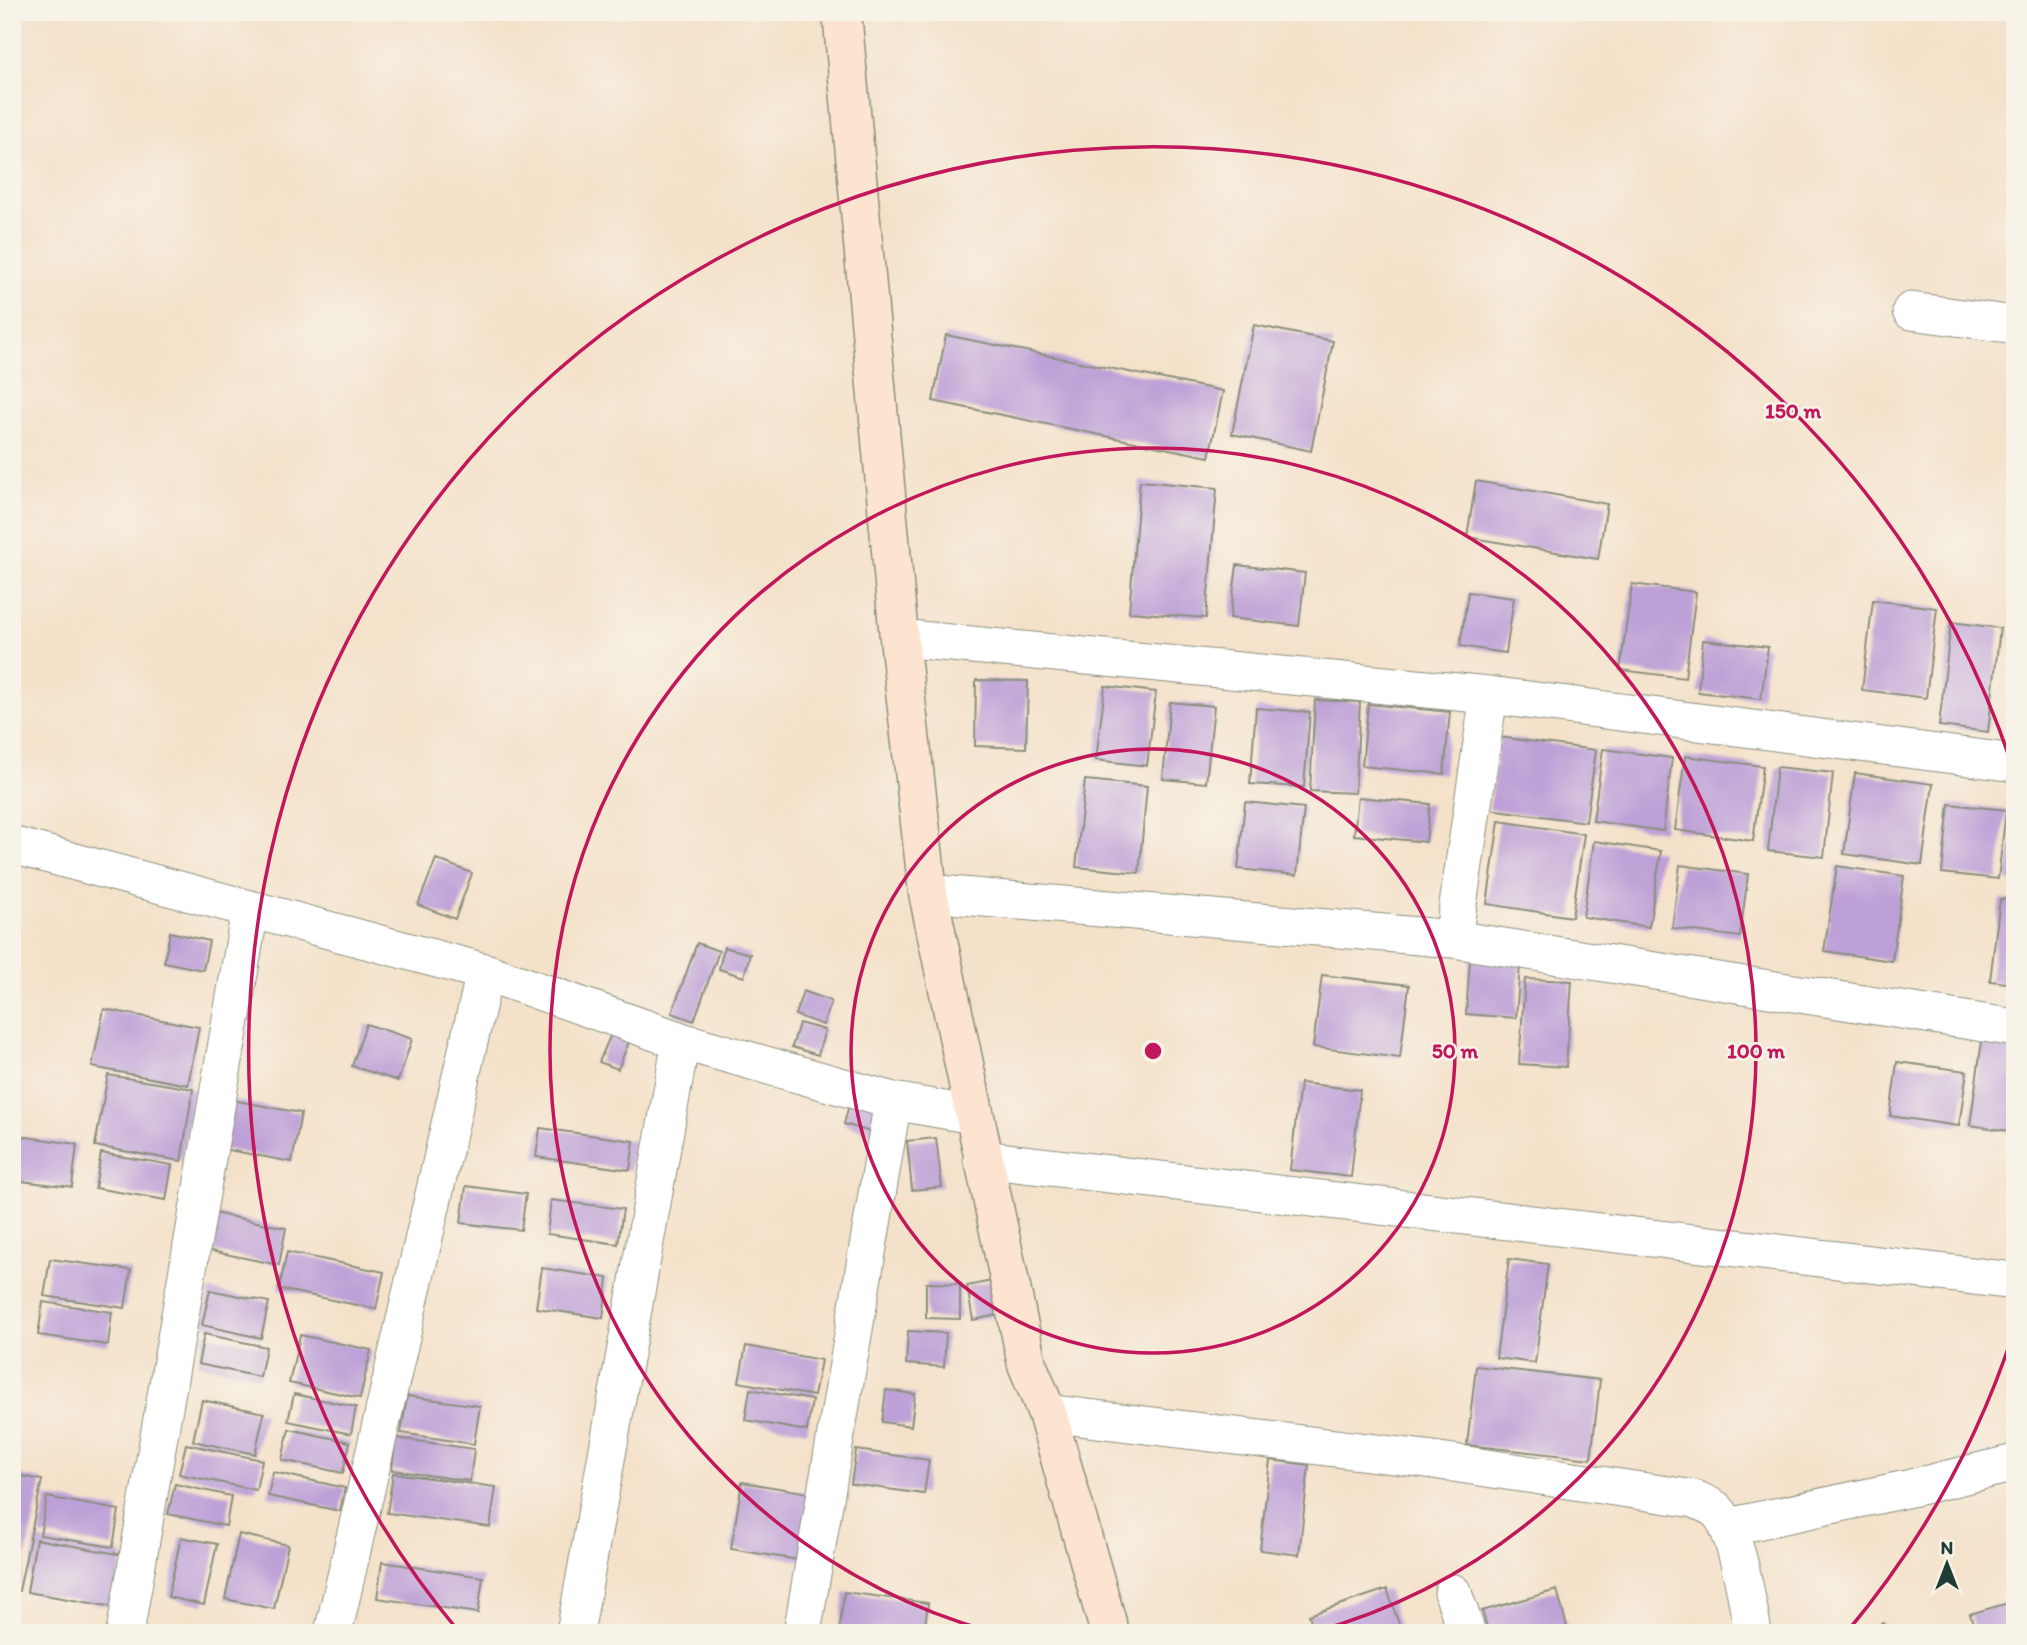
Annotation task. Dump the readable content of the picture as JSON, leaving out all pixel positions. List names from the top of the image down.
{
  "north": "top",
  "rings": ["150 m", "50 m", "100 m"]
}
